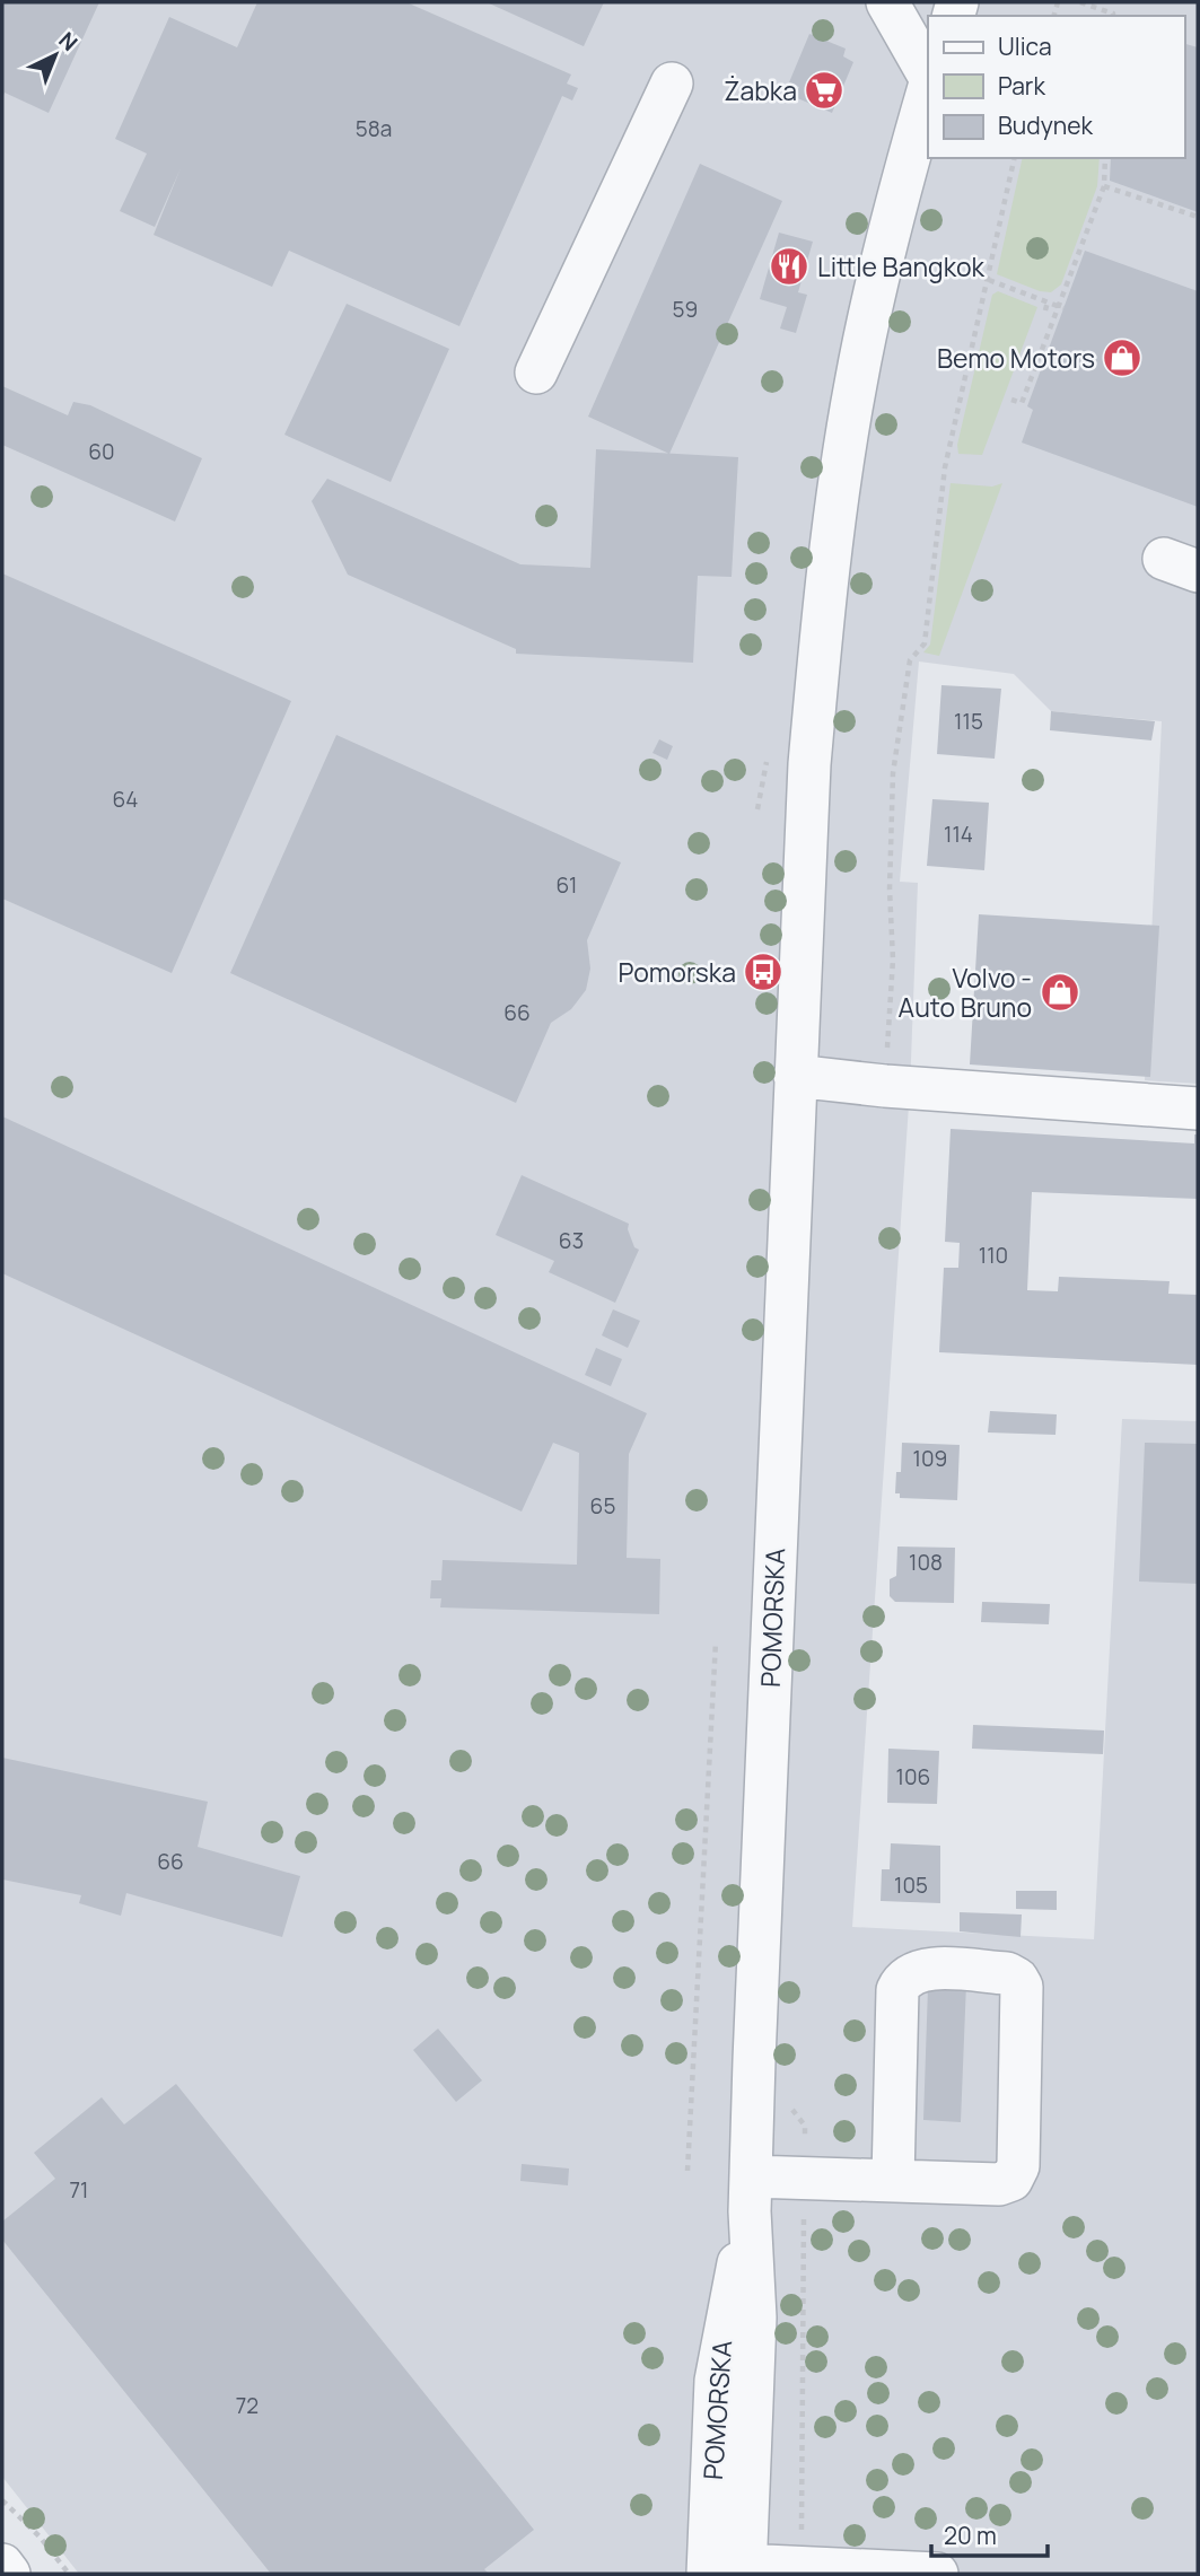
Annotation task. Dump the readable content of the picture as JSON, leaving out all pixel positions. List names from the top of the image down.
{
  "streets": {
    "street": ["POMORSKA"]
  },
  "places": {
    "supermarket": ["Żabka"],
    "restaurant": ["Little Bangkok"],
    "shop": ["Bemo Motors", "Volvo - Auto Bruno"],
    "bus stop": ["Pomorska"]
  },
  "house_numbers": [
    "58a",
    "59",
    "60",
    "115",
    "64",
    "114",
    "61",
    "66",
    "63",
    "110",
    "109",
    "65",
    "108",
    "106",
    "66",
    "105",
    "71",
    "72"
  ],
  "legend": ["Ulica", "Park", "Budynek"],
  "scale_bar": "20 m",
  "north": "top right"
}
